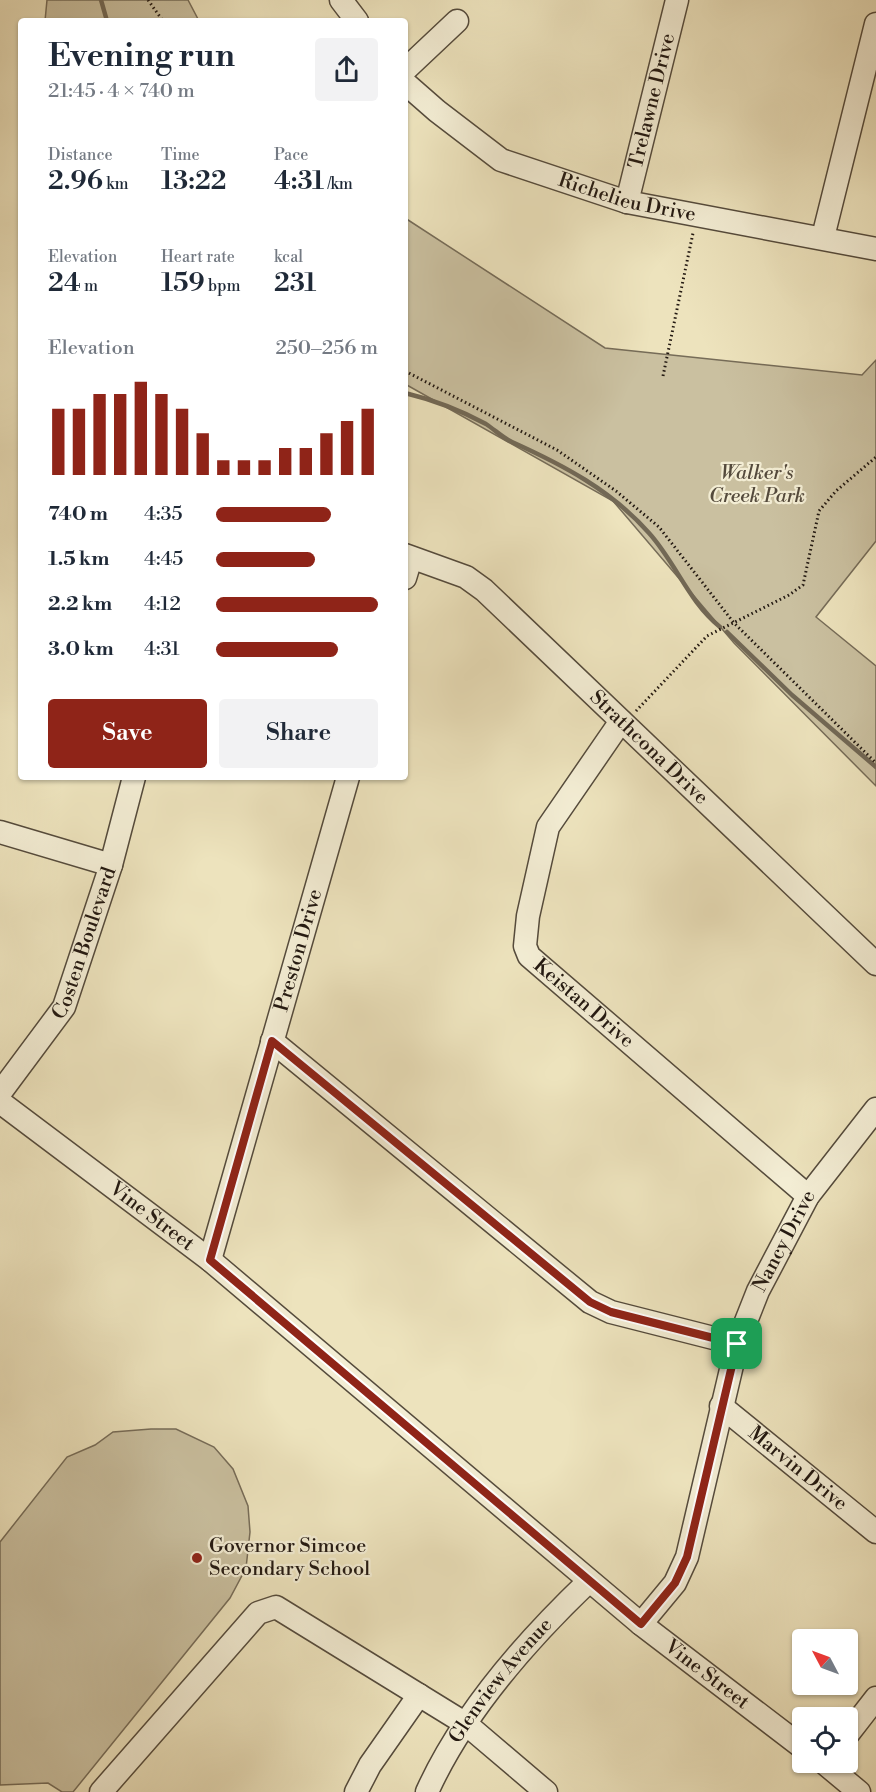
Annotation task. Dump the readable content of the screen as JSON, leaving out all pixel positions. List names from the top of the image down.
{
  "streets": {
    "street": [
      "Trelawne Drive",
      "Richelieu Drive",
      "Strathcona Drive",
      "Costen Boulevard",
      "Preston Drive",
      "Keistan Drive",
      "Vine Street",
      "Nancy Drive",
      "Marvin Drive",
      "Glenview Avenue"
    ]
  },
  "crossings": [
    ["Trelawne Drive", "Richelieu Drive"],
    ["Strathcona Drive", "Keistan Drive"],
    ["Preston Drive", "Vine Street"],
    ["Keistan Drive", "Nancy Drive"],
    ["Vine Street", "Nancy Drive"],
    ["Vine Street", "Glenview Avenue"],
    ["Nancy Drive", "Marvin Drive"]
  ],
  "parks": ["Walker's Creek Park"],
  "places": ["Governor Simcoe Secondary School"],
  "north": "top left",
  "page": {
    "heading": ["Evening run", "21:45 · 4 × 740 m"],
    "stats": [
      ["Distance", "2.96 km"],
      ["Time", "13:22"],
      ["Pace", "4:31 /km"],
      ["Elevation", "24 m"],
      ["Heart rate", "159 bpm"],
      ["kcal", "231"]
    ],
    "chart": ["Elevation", "250–256 m"],
    "list": [
      {
        "name": "740 m",
        "note": "4:35"
      },
      {
        "name": "1.5 km",
        "note": "4:45"
      },
      {
        "name": "2.2 km",
        "note": "4:12"
      },
      {
        "name": "3.0 km",
        "note": "4:31"
      }
    ],
    "buttons": ["Save", "Share"]
  }
}
